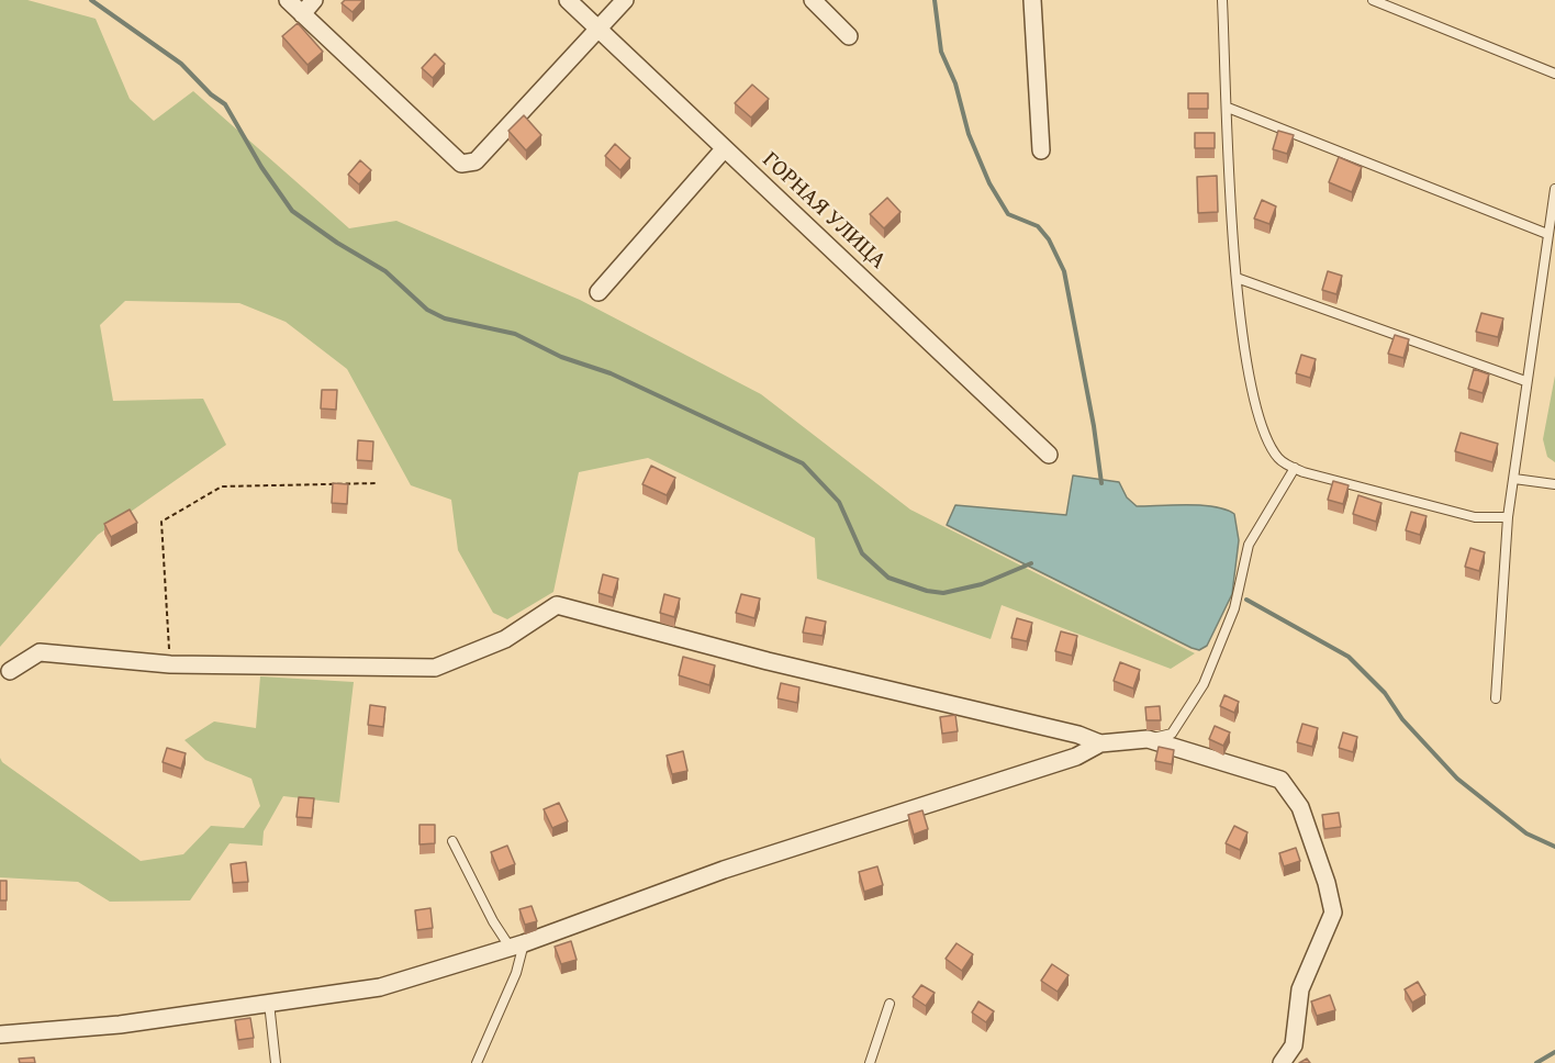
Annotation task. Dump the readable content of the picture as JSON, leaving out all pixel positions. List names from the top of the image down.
{
  "streets": {
    "street": ["ГОРНАЯ УЛИЦА"]
  }
}
